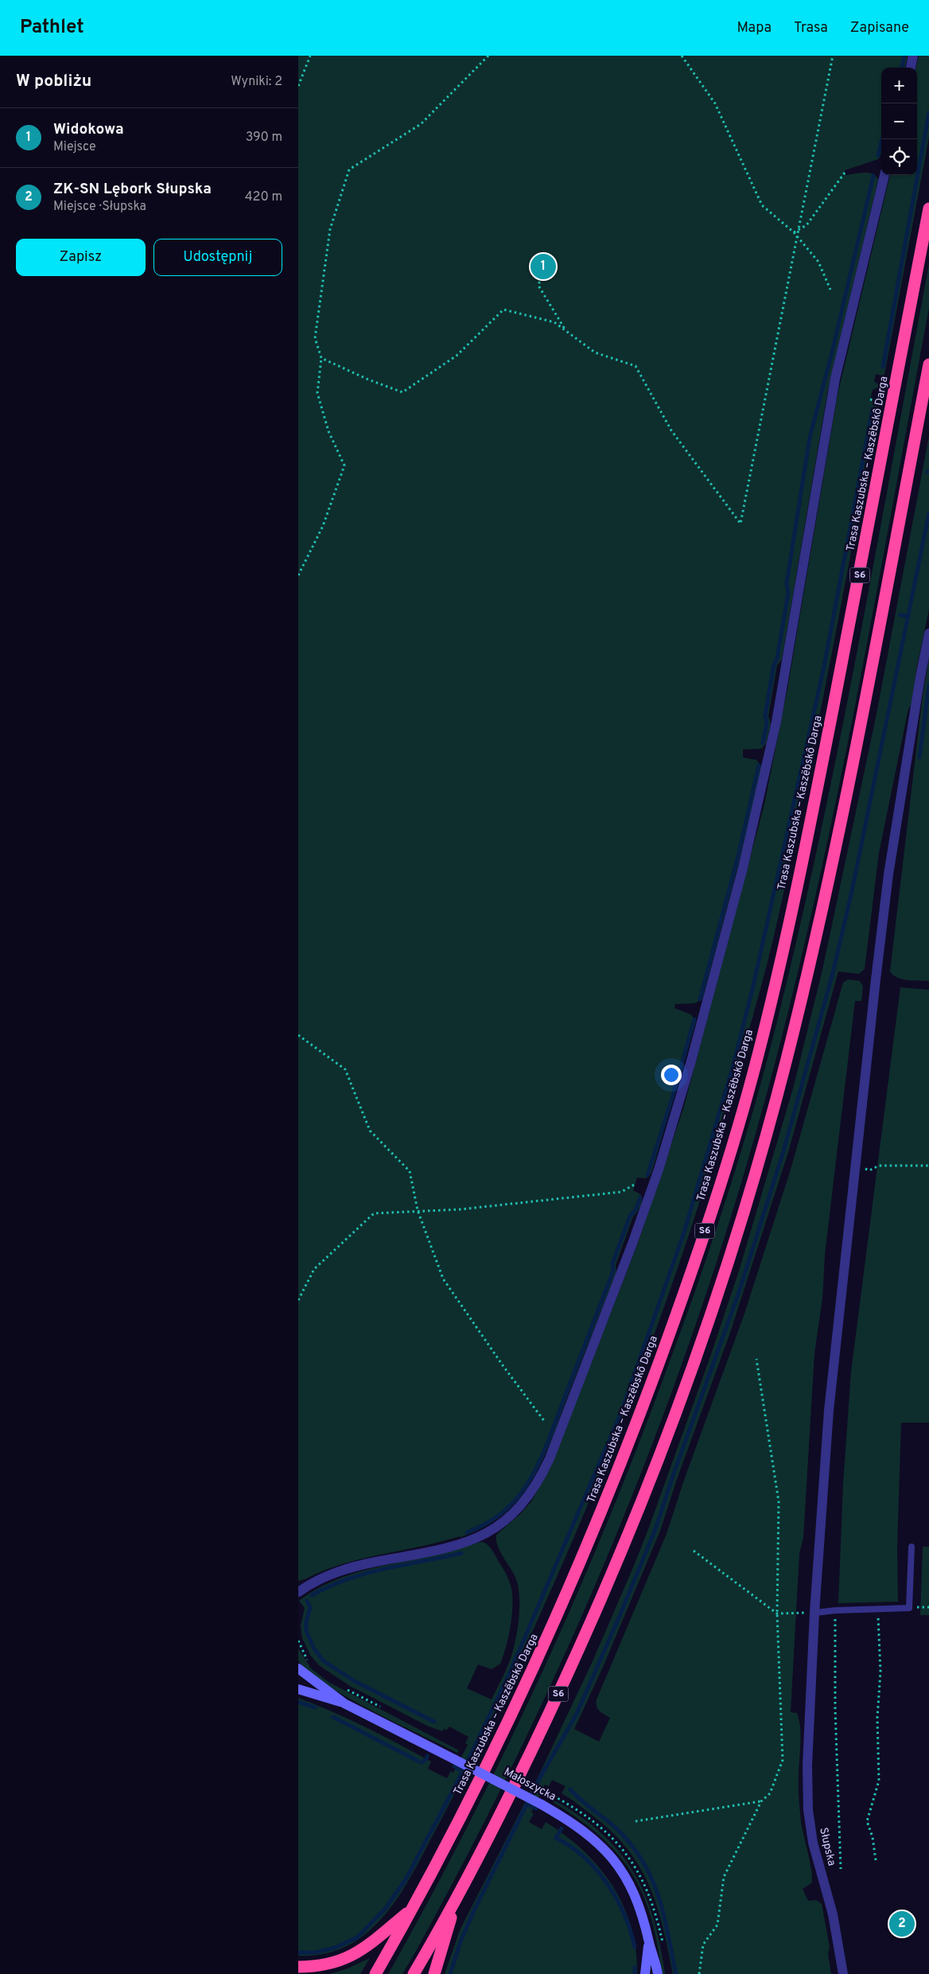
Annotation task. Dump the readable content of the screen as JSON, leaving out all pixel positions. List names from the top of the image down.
{
  "streets": {
    "highway": ["Trasa Kaszubska – Kaszëbskô Darga", "S6"],
    "main road": ["Małoszycka"],
    "street": ["Słupska"]
  },
  "page": {
    "header": "Pathlet",
    "nav": ["Mapa", "Trasa", "Zapisane"],
    "heading": ["W pobliżu", "Wyniki: 2"],
    "map_buttons": ["+", "−"],
    "list": [
      {
        "mark": "1",
        "name": "Widokowa",
        "note": "Miejsce",
        "value": "390 m"
      },
      {
        "mark": "2",
        "name": "ZK-SN Lębork Słupska",
        "note": "Miejsce · Słupska",
        "value": "420 m"
      }
    ],
    "buttons": ["Zapisz", "Udostępnij"],
    "pins": ["1", "2"]
  }
}
